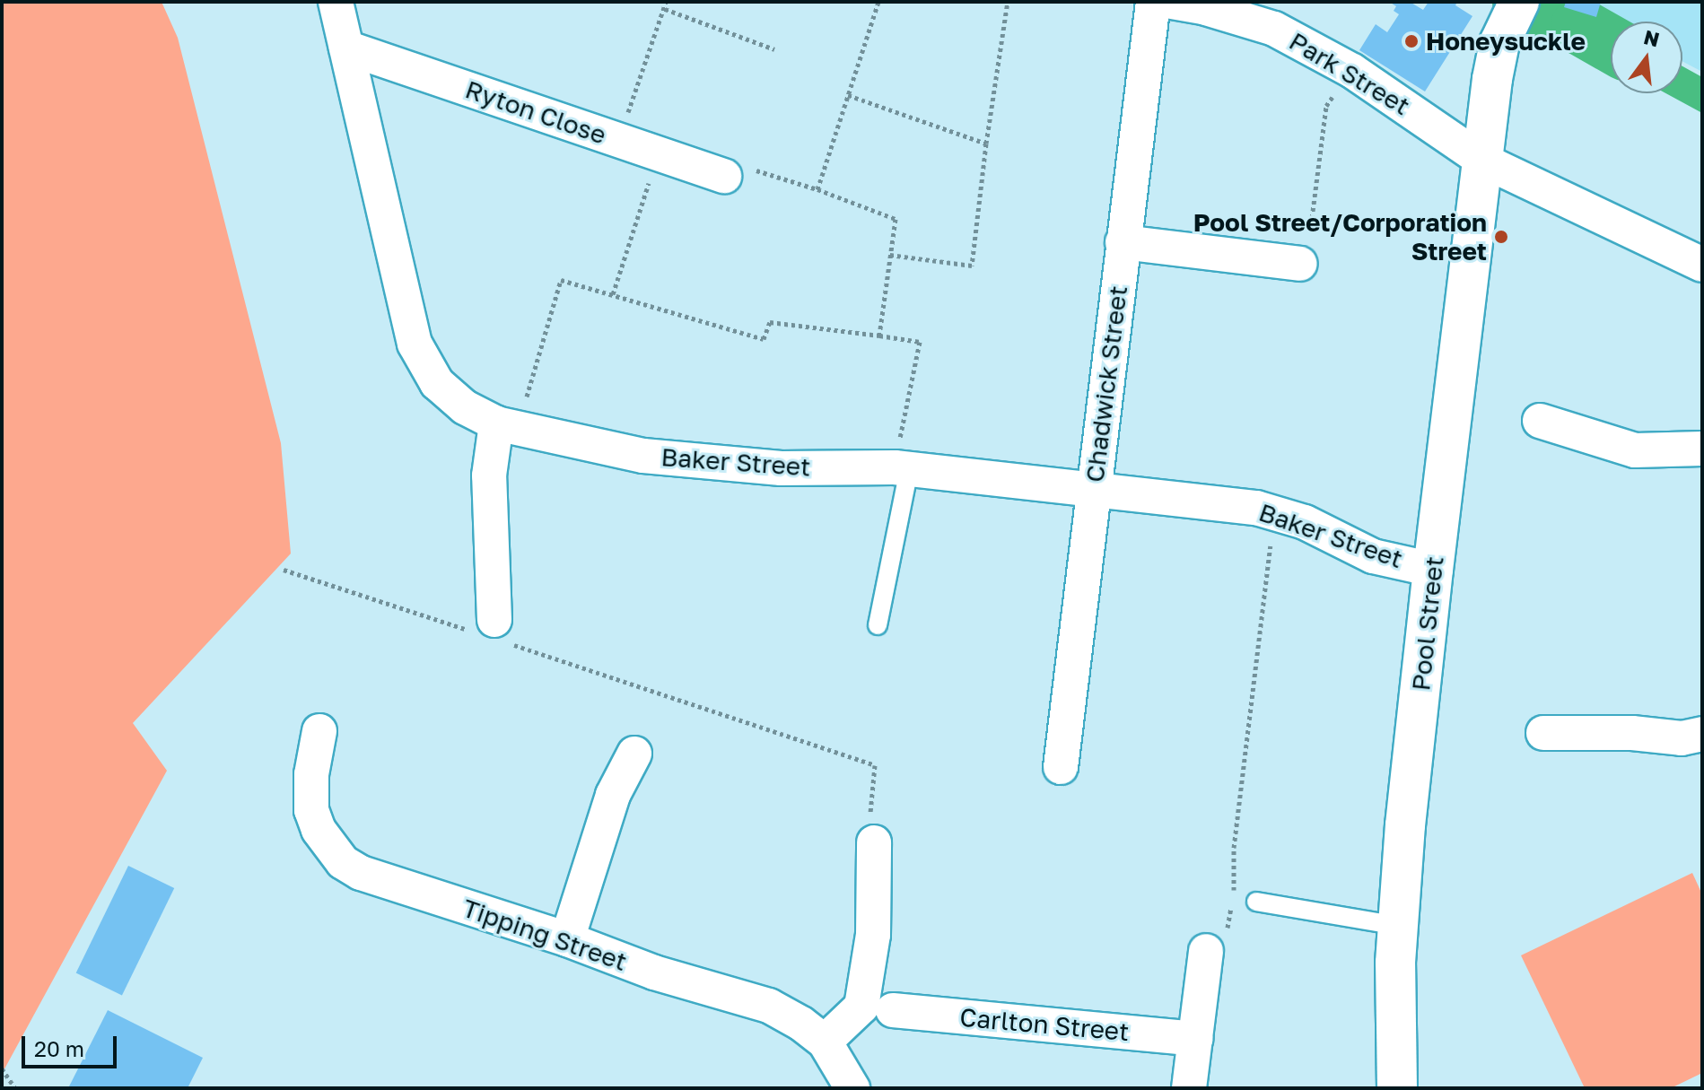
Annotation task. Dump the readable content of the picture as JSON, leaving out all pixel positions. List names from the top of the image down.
{
  "streets": {
    "street": [
      "Park Street",
      "Ryton Close",
      "Chadwick Street",
      "Baker Street",
      "Pool Street",
      "Tipping Street",
      "Carlton Street"
    ]
  },
  "crossings": [
    ["Park Street", "Pool Street"],
    ["Ryton Close", "Baker Street"],
    ["Chadwick Street", "Baker Street"],
    ["Baker Street", "Pool Street"]
  ],
  "places": ["Honeysuckle", "Pool Street/Corporation Street"],
  "scale_bar": "20 m",
  "north": "top"
}
